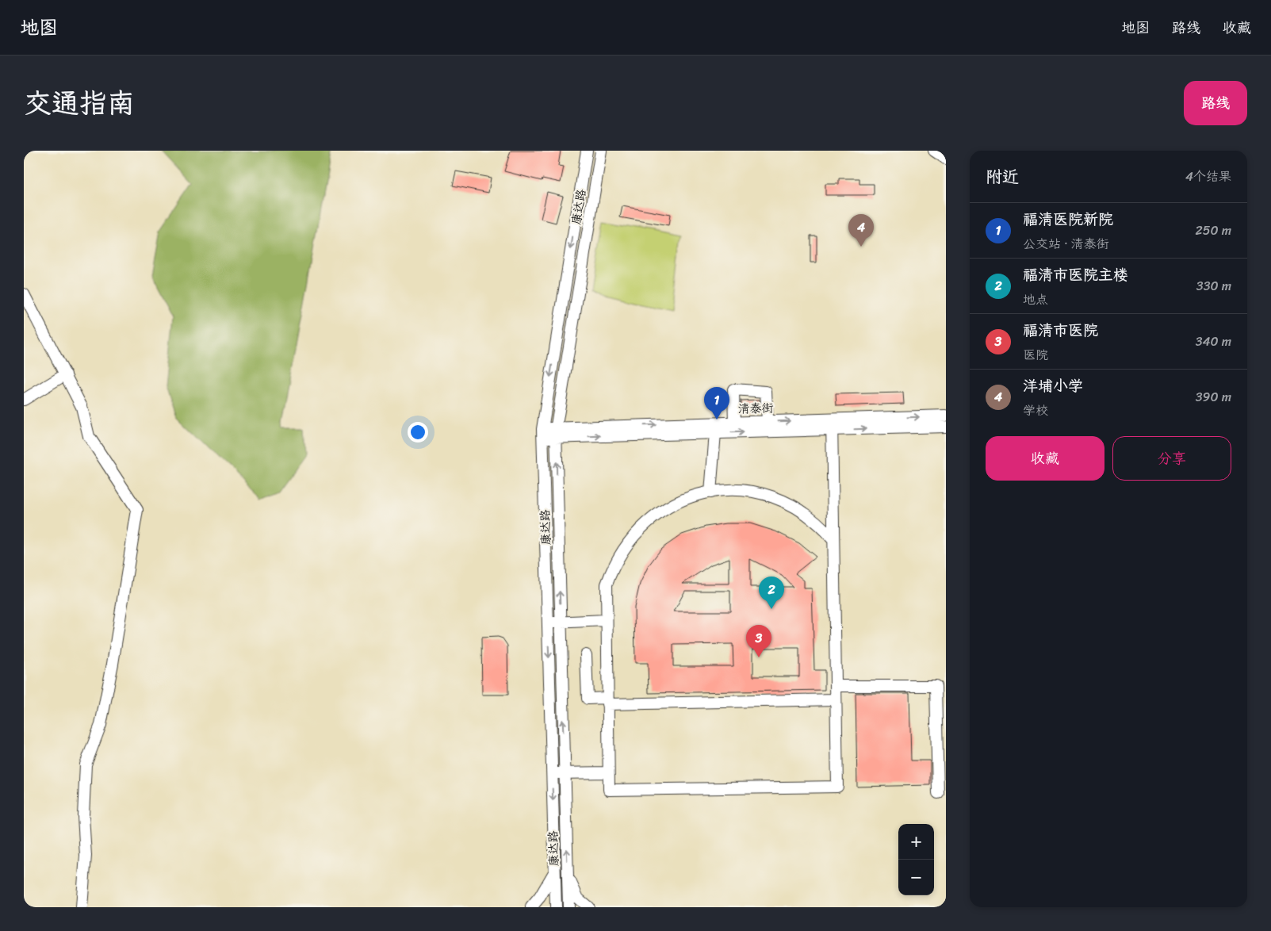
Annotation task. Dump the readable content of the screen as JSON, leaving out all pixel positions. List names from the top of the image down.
{
  "streets": {
    "street": ["康达路", "清泰街"]
  },
  "crossings": [
    ["康达路", "清泰街"]
  ],
  "one_way": ["清泰街"],
  "page": {
    "header": "地图",
    "nav": ["地图", "路线", "收藏"],
    "title": "交通指南",
    "buttons": [
      "路线",
      ["收藏", "分享"]
    ],
    "heading": ["附近", "4个结果"],
    "list": [
      {
        "mark": "1",
        "name": "福清医院新院",
        "note": "公交站 · 清泰街",
        "value": "250 m"
      },
      {
        "mark": "2",
        "name": "福清市医院主楼",
        "note": "地点",
        "value": "330 m"
      },
      {
        "mark": "3",
        "name": "福清市医院",
        "note": "医院",
        "value": "340 m"
      },
      {
        "mark": "4",
        "name": "洋埔小学",
        "note": "学校",
        "value": "390 m"
      }
    ],
    "pins": [
      "4",
      "1",
      "2",
      "3"
    ],
    "map_buttons": ["+", "−"]
  }
}
